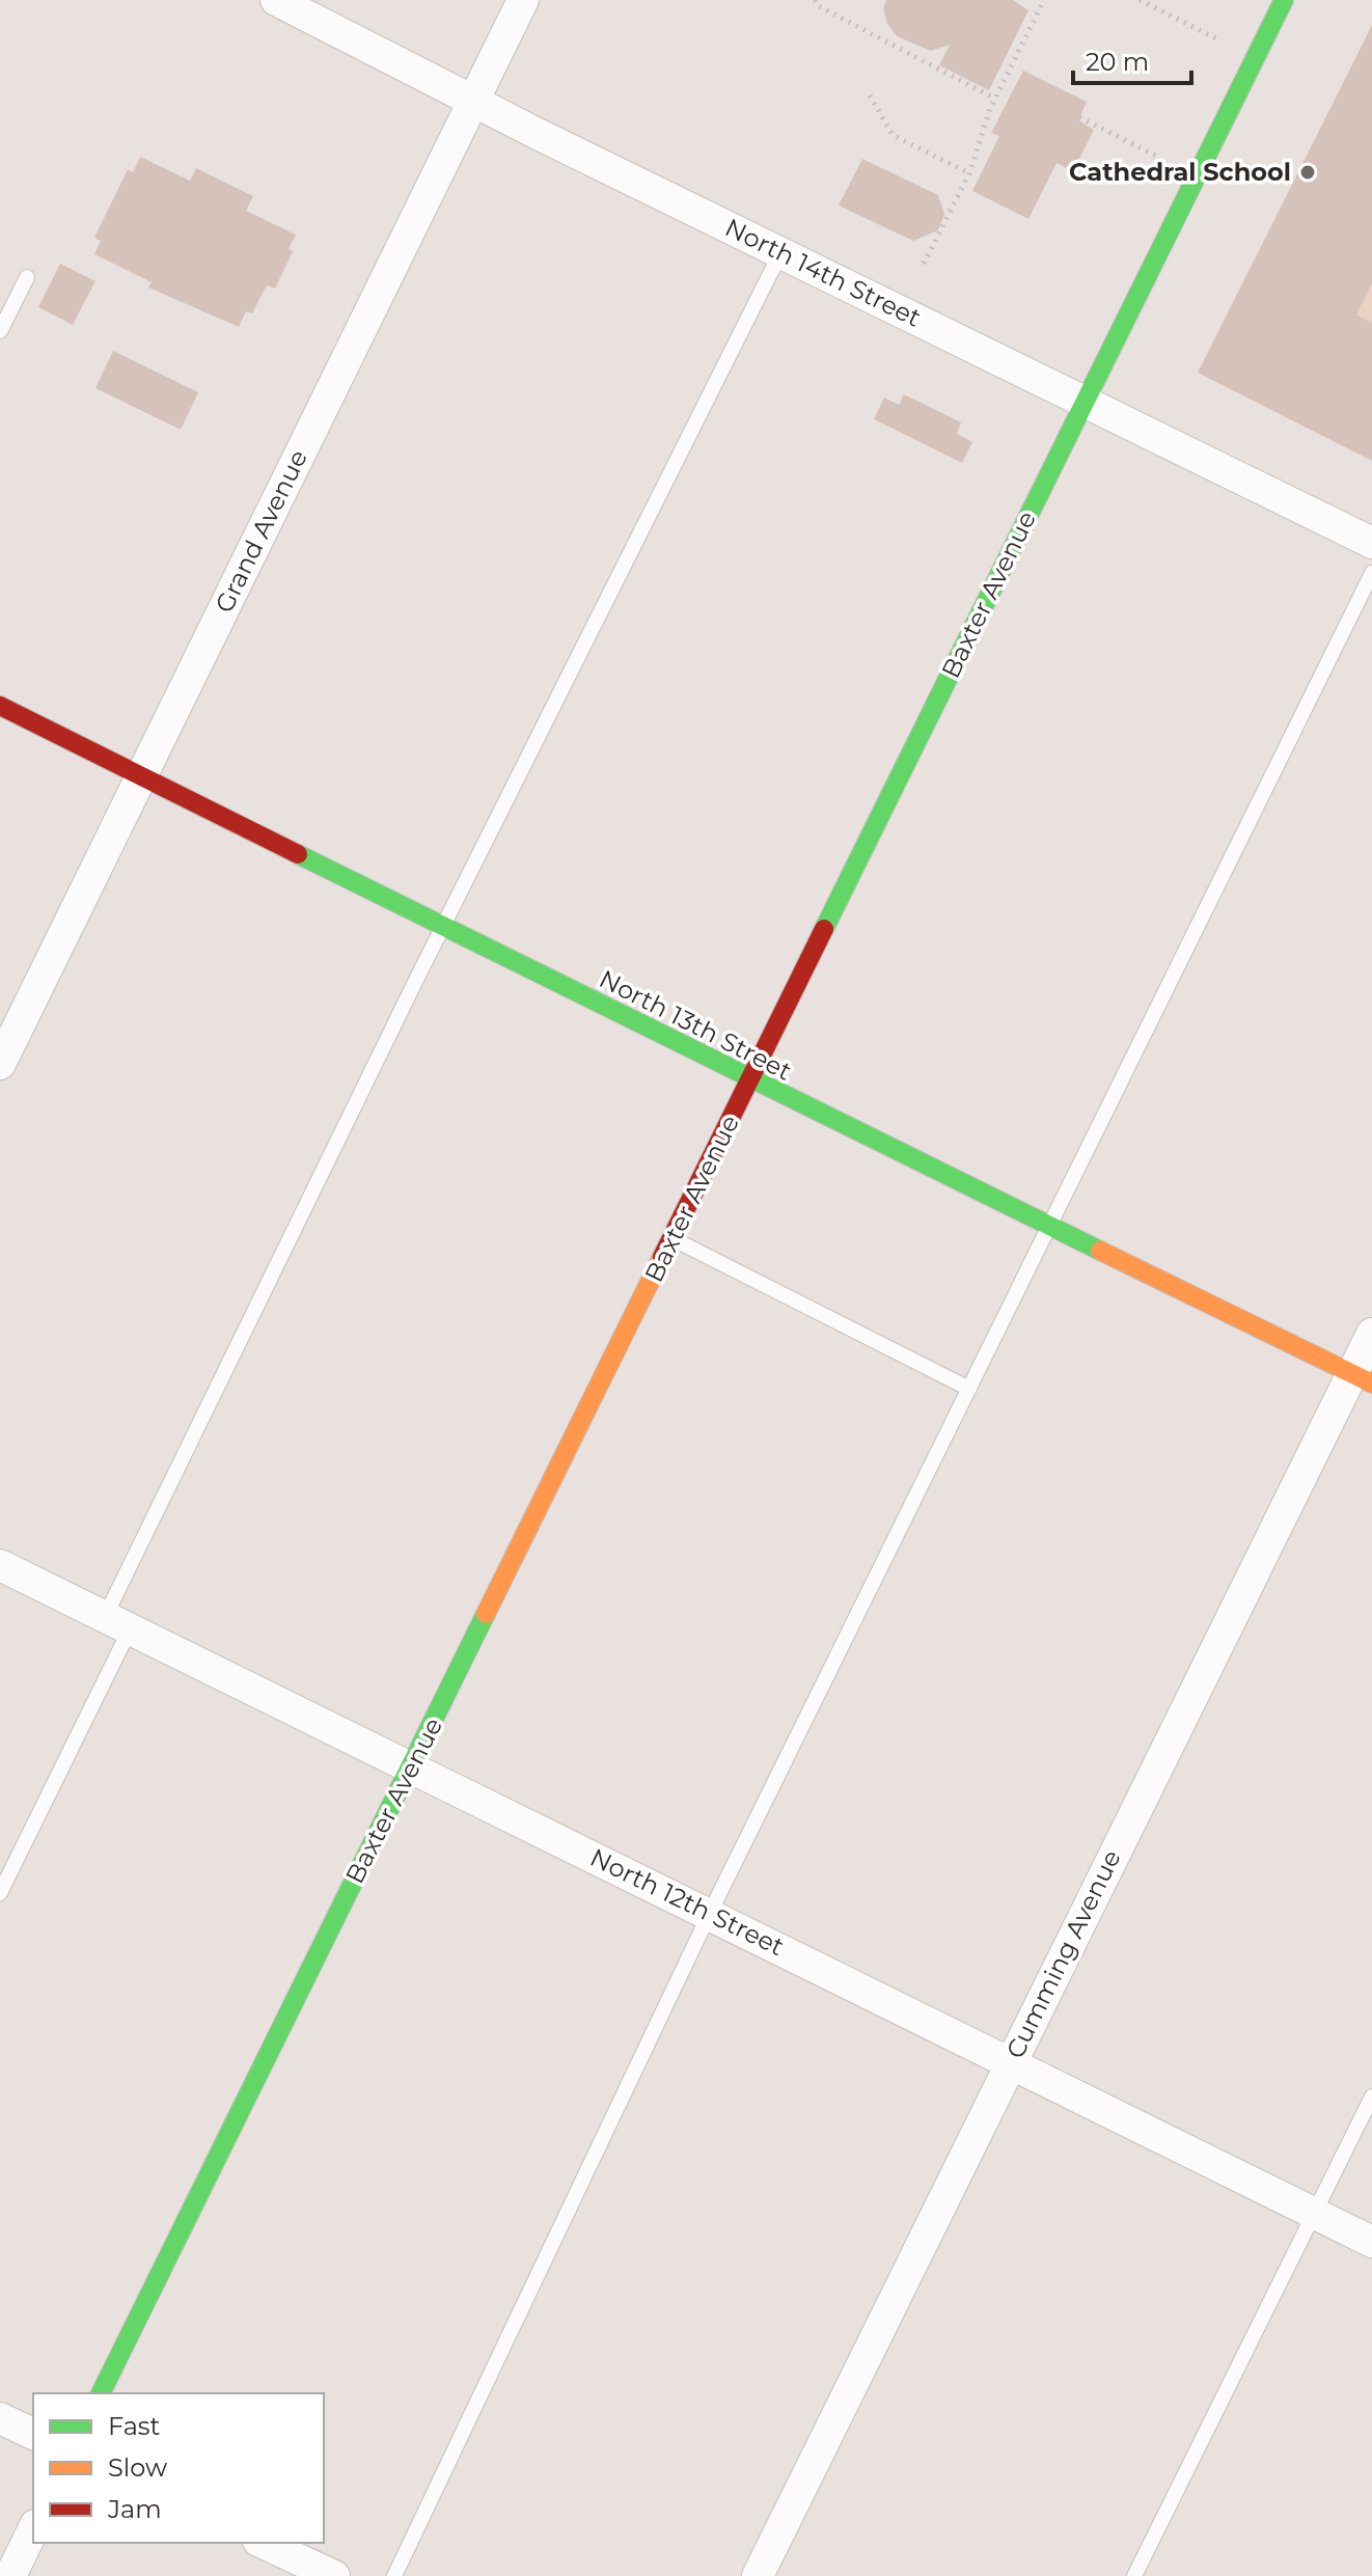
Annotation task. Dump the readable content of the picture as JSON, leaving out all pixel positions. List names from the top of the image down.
{
  "streets": {
    "street": [
      "North 14th Street",
      "Grand Avenue",
      "Baxter Avenue",
      "North 13th Street",
      "North 12th Street",
      "Cumming Avenue"
    ]
  },
  "crossings": [
    ["North 14th Street", "Grand Avenue"],
    ["North 14th Street", "Baxter Avenue"],
    ["Grand Avenue", "North 13th Street"],
    ["Baxter Avenue", "North 13th Street"],
    ["Baxter Avenue", "North 12th Street"],
    ["North 13th Street", "Cumming Avenue"],
    ["North 12th Street", "Cumming Avenue"]
  ],
  "places": ["Cathedral School"],
  "legend": ["Fast", "Slow", "Jam"],
  "scale_bar": "20 m"
}
